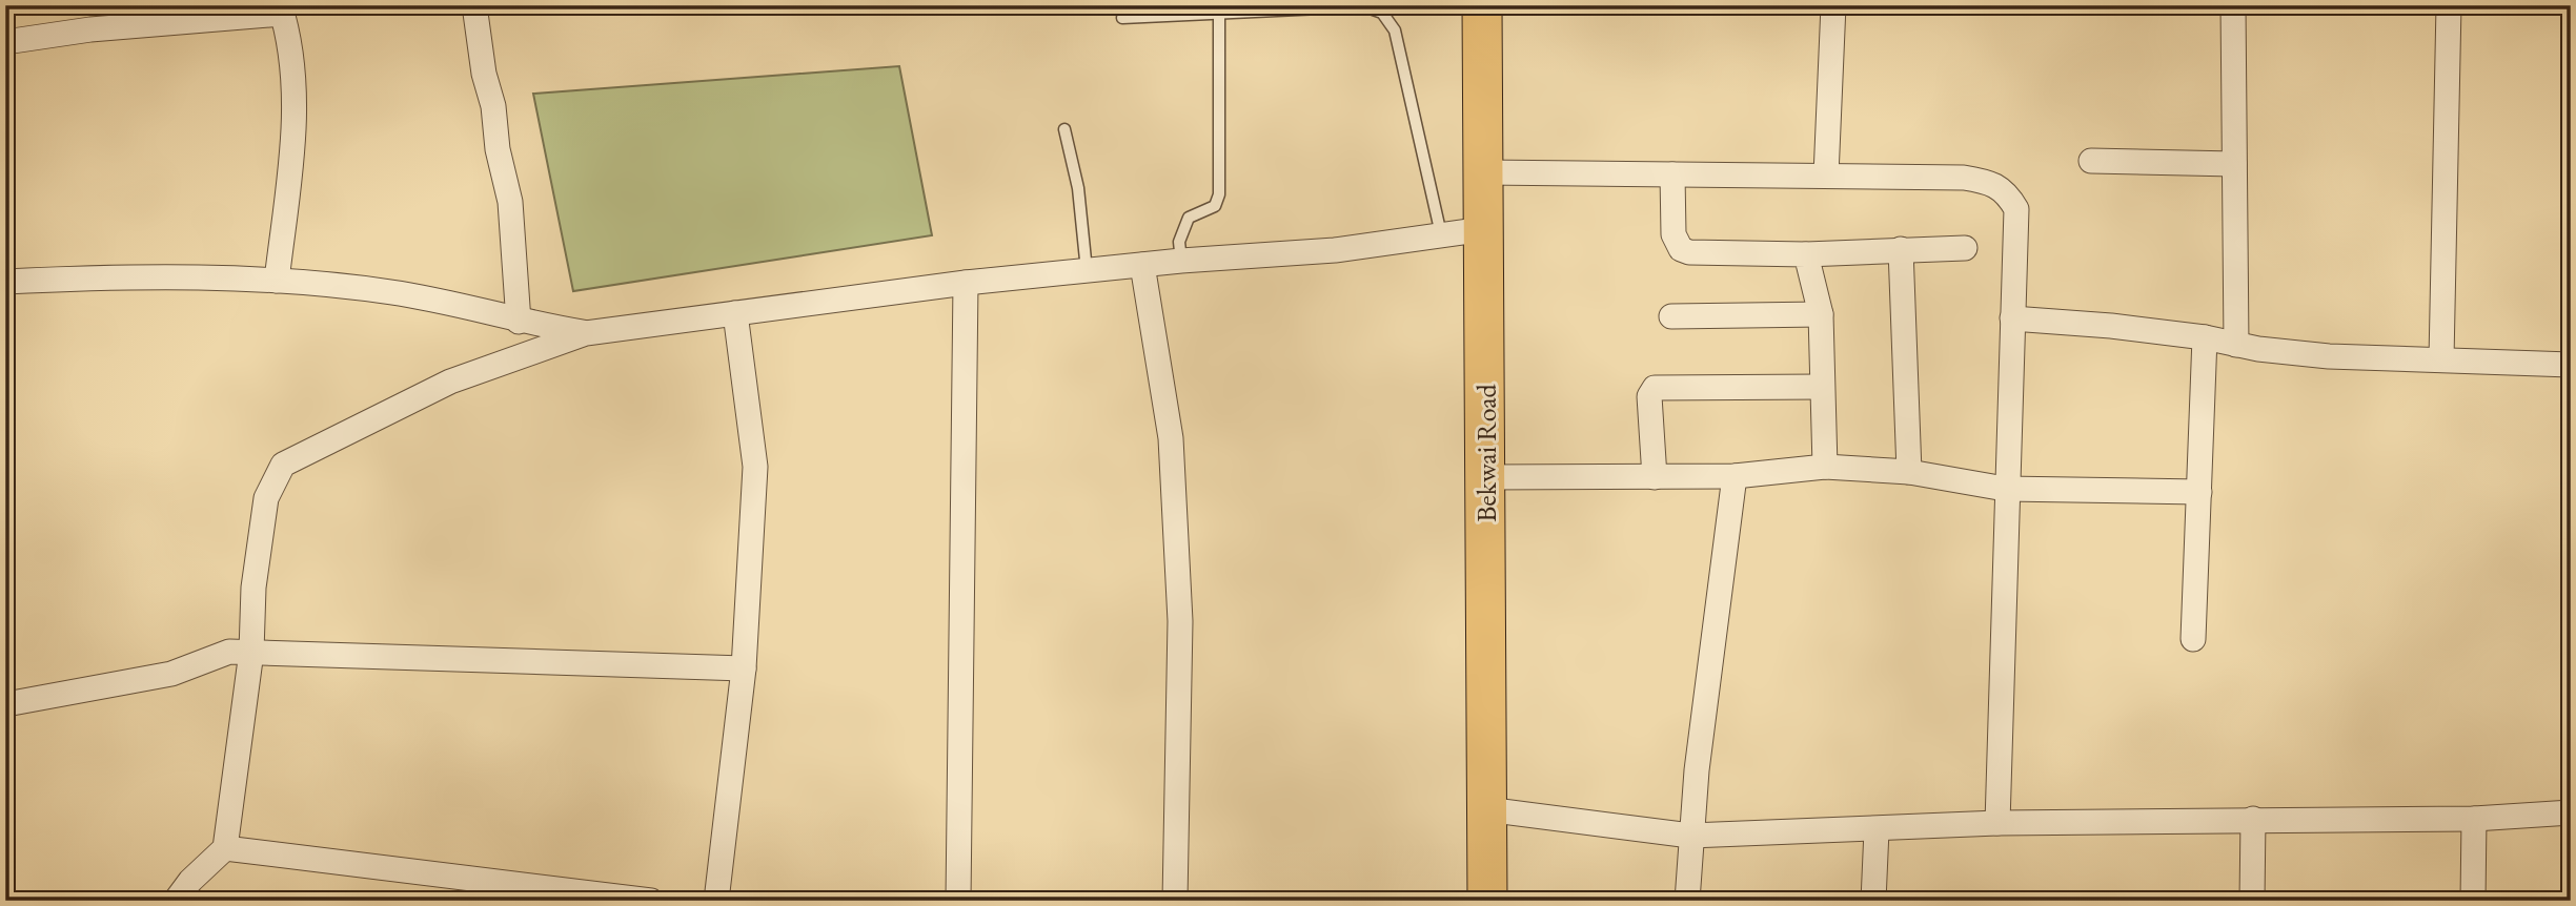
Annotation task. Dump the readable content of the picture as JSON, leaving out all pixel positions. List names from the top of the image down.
{
  "streets": {
    "highway": ["Bekwai Road"]
  }
}
